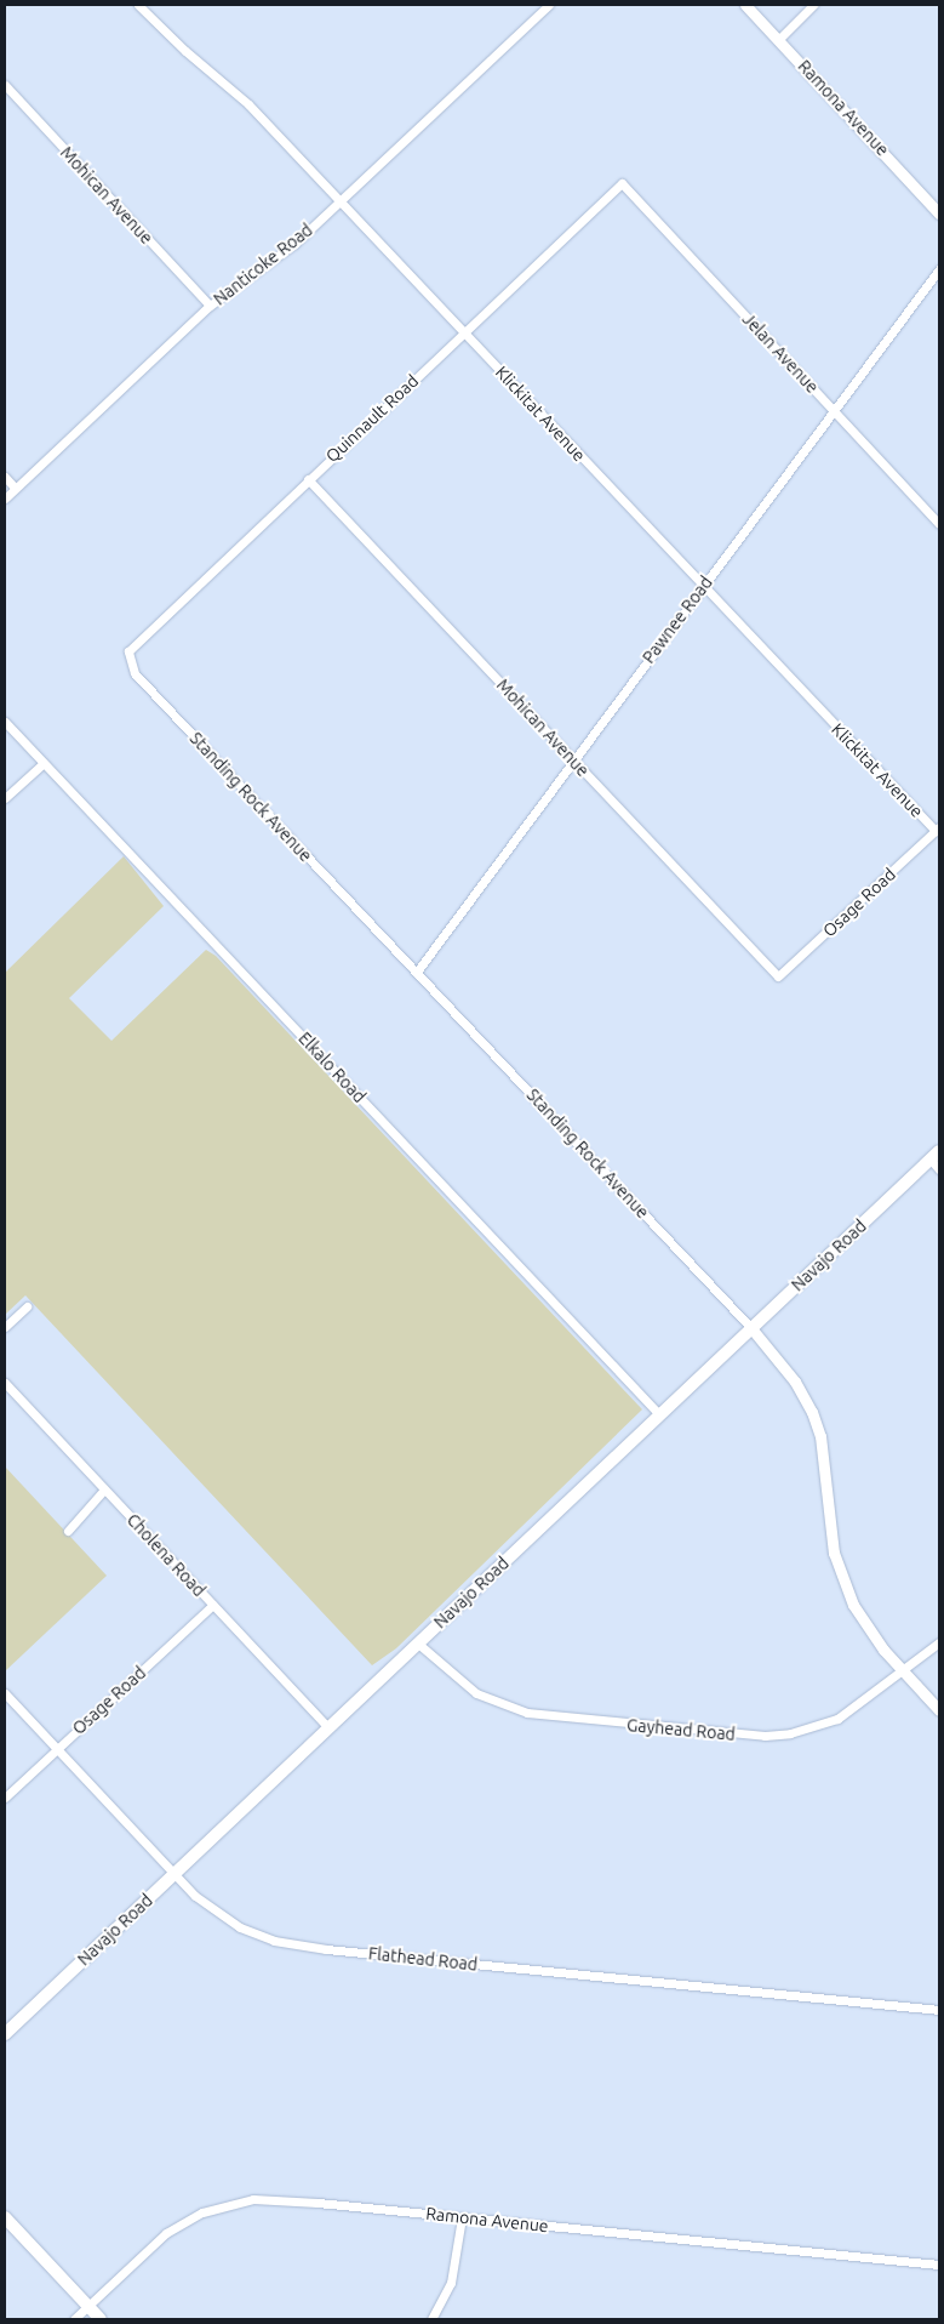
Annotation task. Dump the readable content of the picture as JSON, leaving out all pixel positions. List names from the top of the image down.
{
  "streets": {
    "main road": ["Navajo Road"],
    "street": [
      "Ramona Avenue",
      "Mohican Avenue",
      "Nanticoke Road",
      "Jelan Avenue",
      "Klickitat Avenue",
      "Quinnault Road",
      "Pawnee Road",
      "Standing Rock Avenue",
      "Osage Road",
      "Elkalo Road",
      "Cholena Road",
      "Gayhead Road",
      "Flathead Road"
    ]
  },
  "crossings": [
    ["Mohican Avenue", "Nanticoke Road"],
    ["Mohican Avenue", "Quinnault Road"],
    ["Mohican Avenue", "Pawnee Road"],
    ["Mohican Avenue", "Osage Road"],
    ["Nanticoke Road", "Klickitat Avenue"],
    ["Jelan Avenue", "Quinnault Road"],
    ["Jelan Avenue", "Pawnee Road"],
    ["Klickitat Avenue", "Quinnault Road"],
    ["Klickitat Avenue", "Pawnee Road"],
    ["Klickitat Avenue", "Osage Road"],
    ["Quinnault Road", "Standing Rock Avenue"],
    ["Pawnee Road", "Standing Rock Avenue"],
    ["Standing Rock Avenue", "Navajo Road"],
    ["Standing Rock Avenue", "Gayhead Road"],
    ["Osage Road", "Cholena Road"],
    ["Osage Road", "Flathead Road"],
    ["Elkalo Road", "Navajo Road"],
    ["Navajo Road", "Cholena Road"],
    ["Navajo Road", "Gayhead Road"],
    ["Navajo Road", "Flathead Road"]
  ]
}
